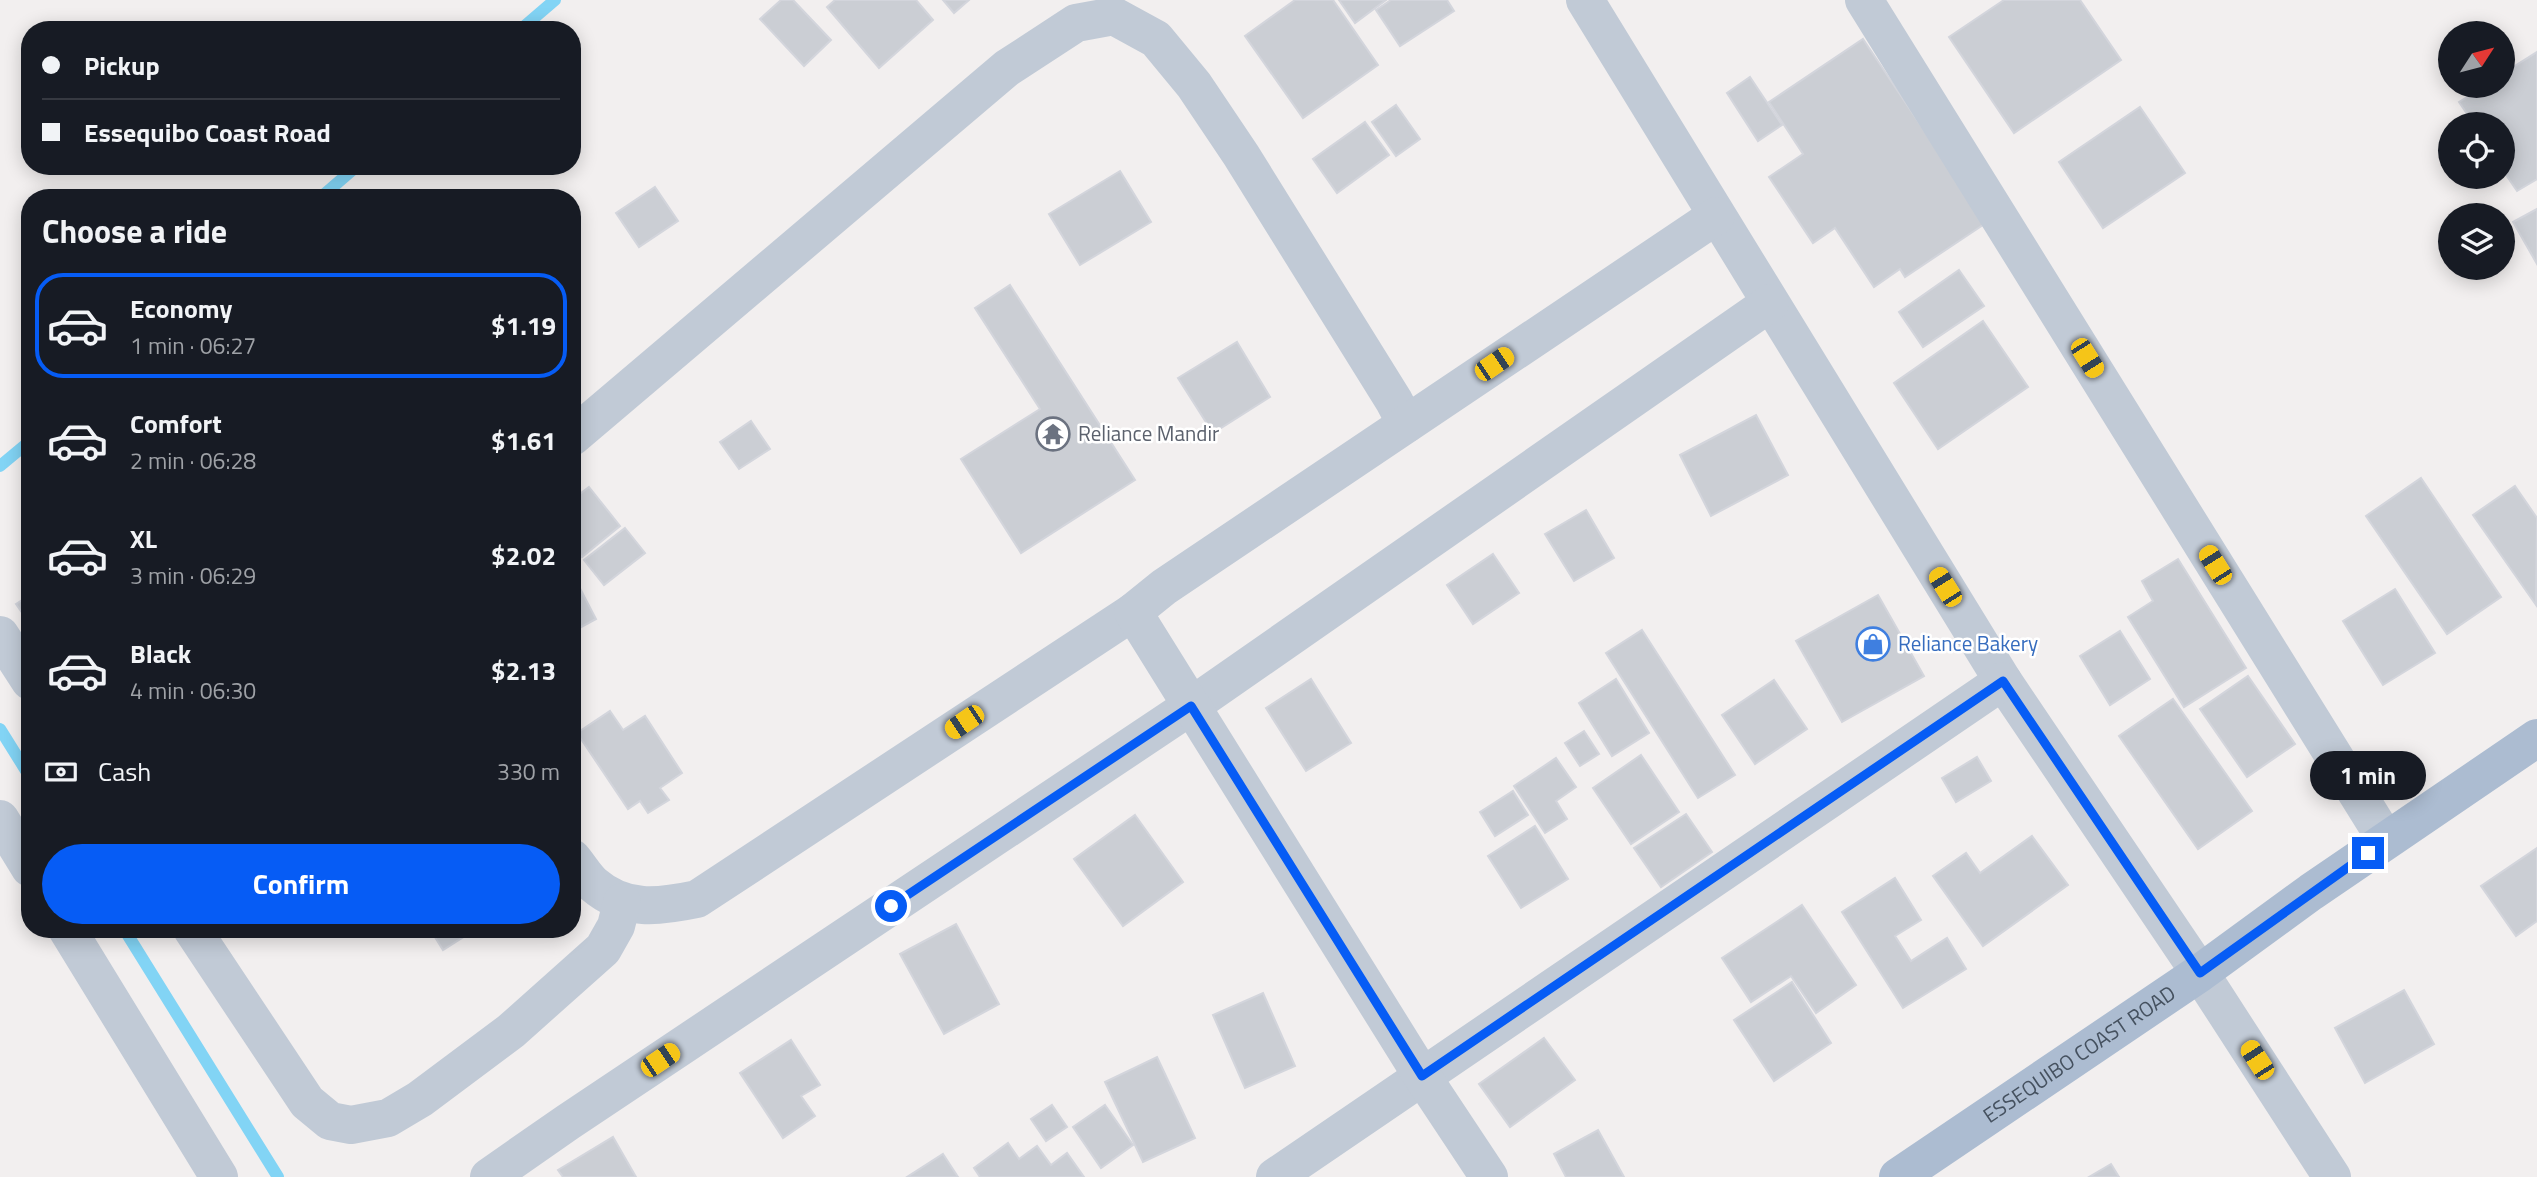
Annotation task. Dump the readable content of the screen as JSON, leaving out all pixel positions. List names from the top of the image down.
{
  "streets": {
    "main road": ["ESSEQUIBO COAST ROAD"]
  },
  "places": {
    "temple": ["Reliance Mandir"],
    "shop": ["Reliance Bakery"]
  },
  "north": "top right",
  "page": {
    "banner": ["Pickup", "Essequibo Coast Road"],
    "heading": "Choose a ride",
    "list": [
      {
        "name": "Economy",
        "note": "1 min · 06:27",
        "value": "$1.19"
      },
      {
        "name": "Comfort",
        "note": "2 min · 06:28",
        "value": "$1.61"
      },
      {
        "name": "XL",
        "note": "3 min · 06:29",
        "value": "$2.02"
      },
      {
        "name": "Black",
        "note": "4 min · 06:30",
        "value": "$2.13"
      }
    ],
    "pay": ["Cash", "330 m"],
    "bubble": "1 min",
    "buttons": "Confirm"
  }
}
